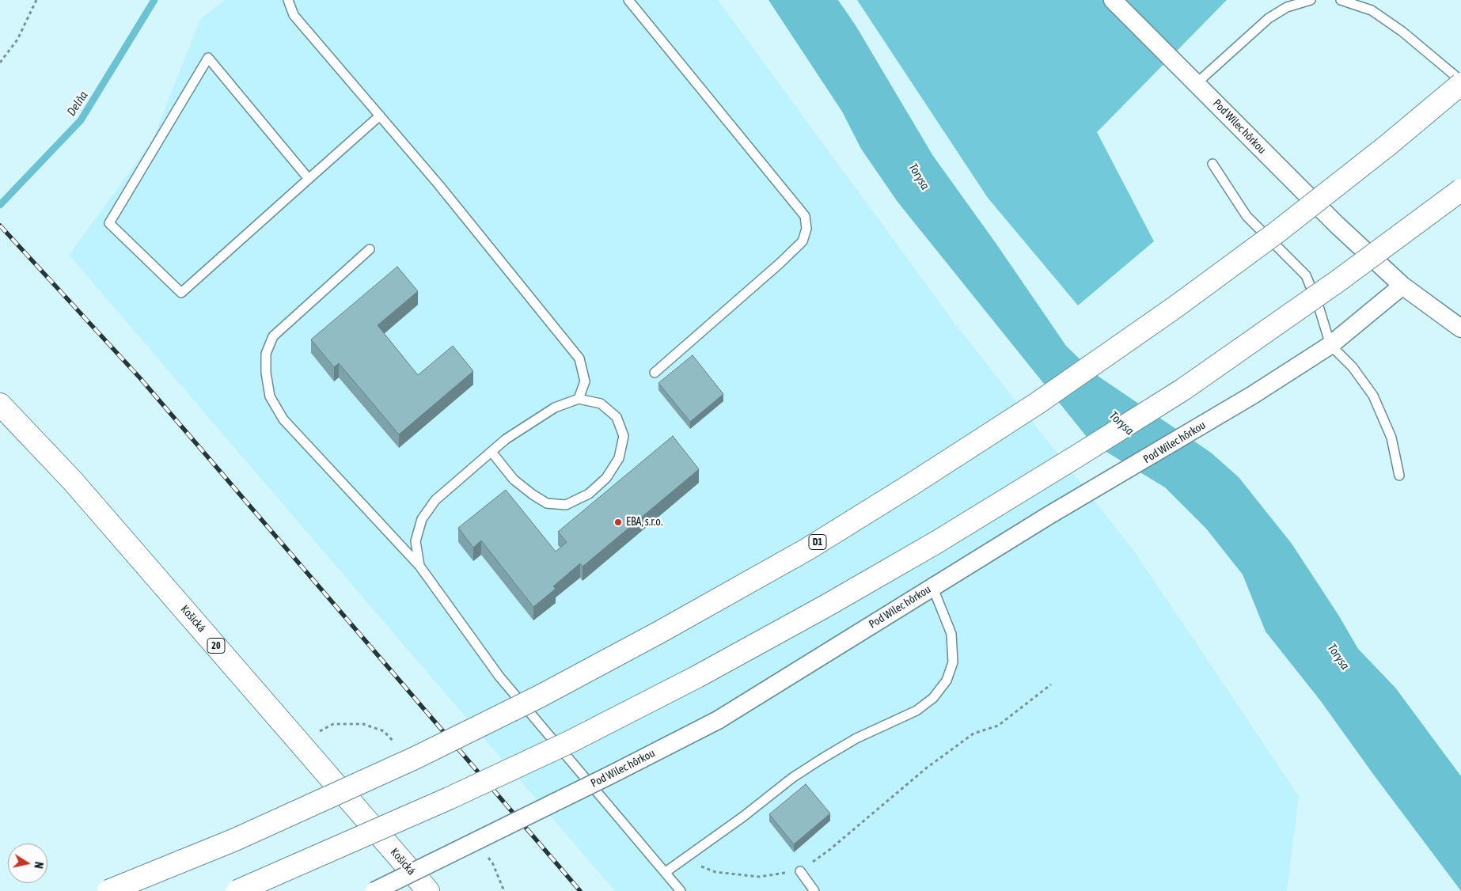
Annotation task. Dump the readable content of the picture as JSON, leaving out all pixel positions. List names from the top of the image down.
{
  "streets": {
    "main road": ["D1", "Košická", "20"],
    "street": ["Pod Wilec hôrkou"]
  },
  "water": ["Delňa", "Torysa"],
  "places": ["EBA, s.r.o."],
  "north": "right"
}
